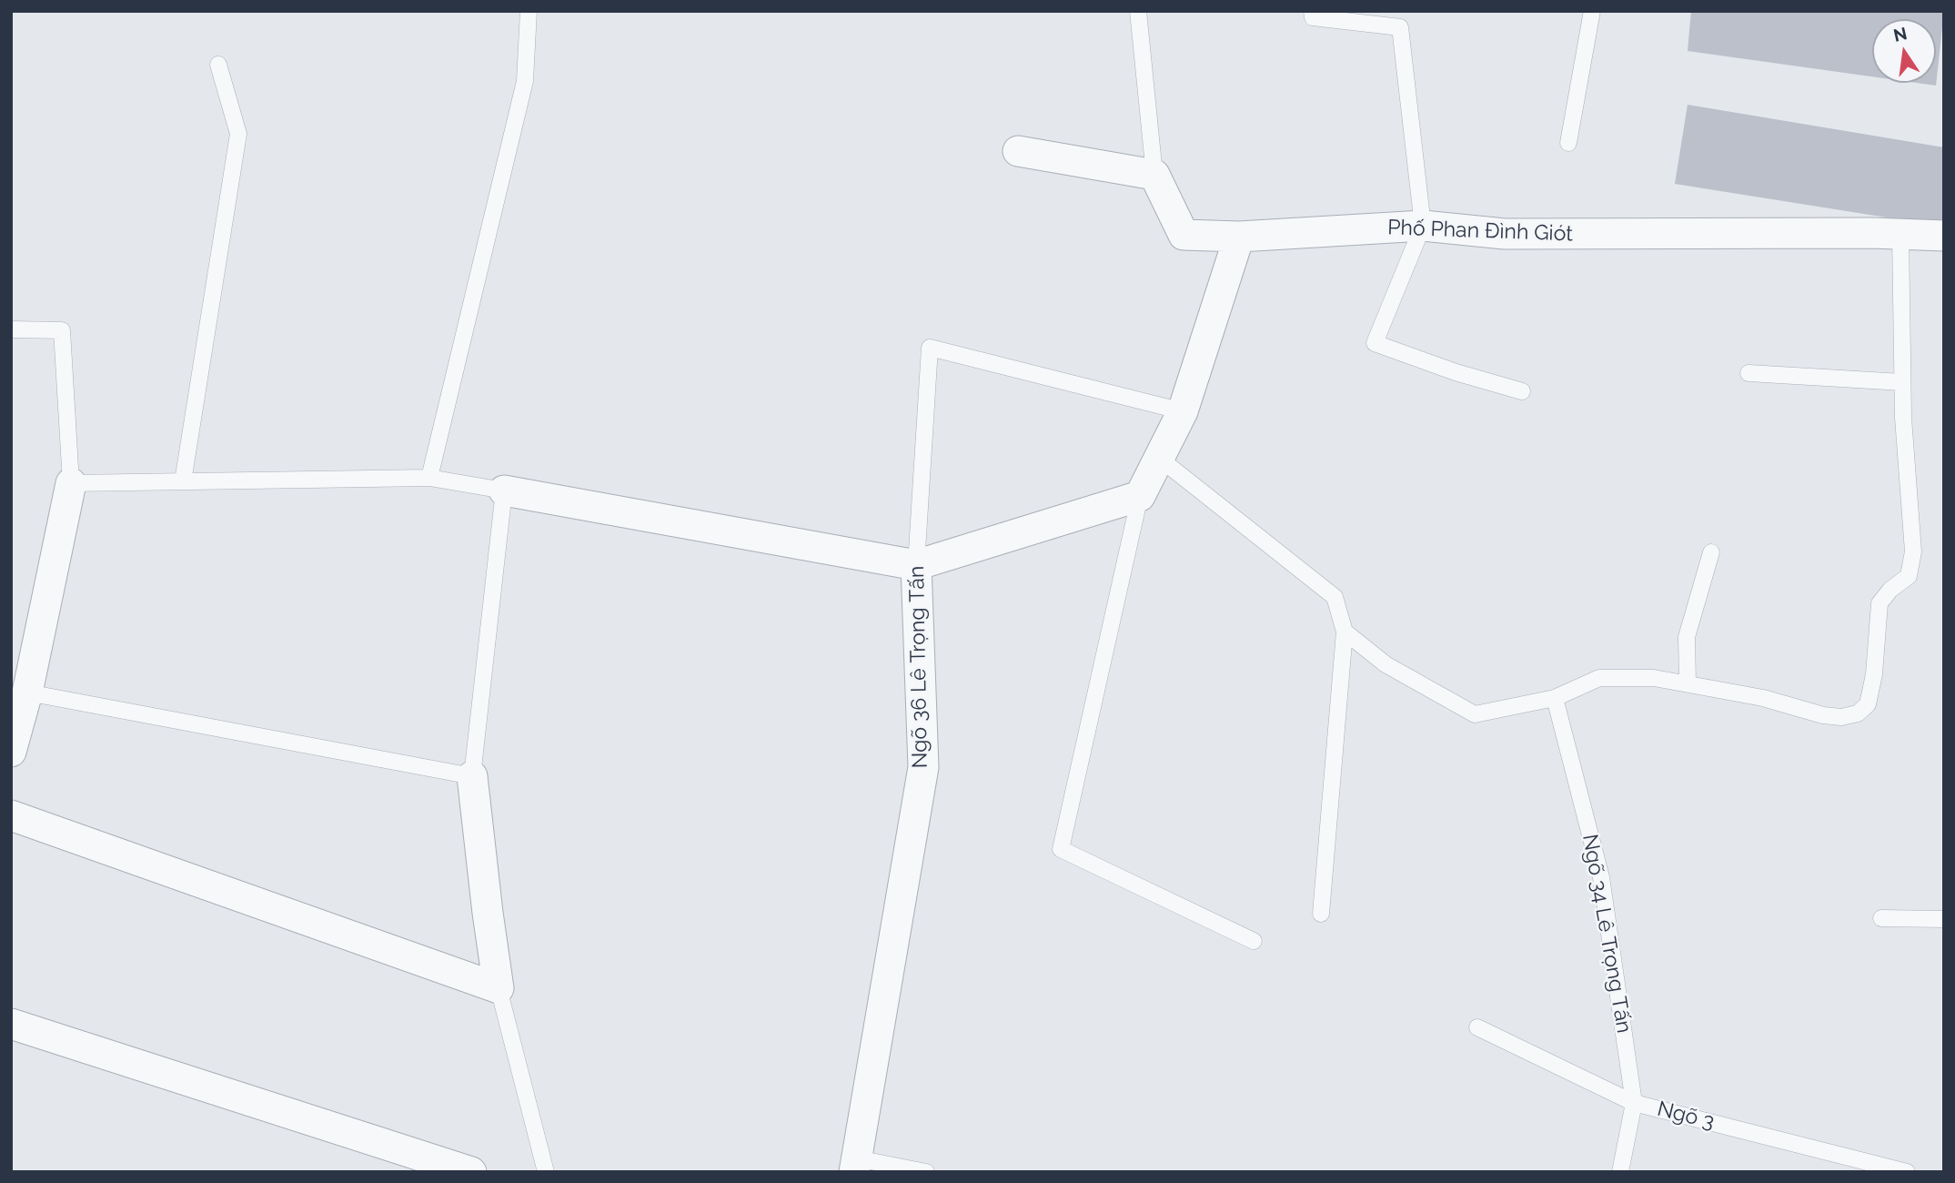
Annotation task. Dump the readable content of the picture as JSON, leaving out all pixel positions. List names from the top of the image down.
{
  "streets": {
    "street": ["Phố Phan Đình Giót", "Ngõ 36 Lê Trọng Tấn"],
    "lane": ["Ngõ 34 Lê Trọng Tấn", "Ngõ 3"]
  },
  "crossings": [
    ["Ngõ 34 Lê Trọng Tấn", "Ngõ 3"]
  ],
  "north": "top"
}
